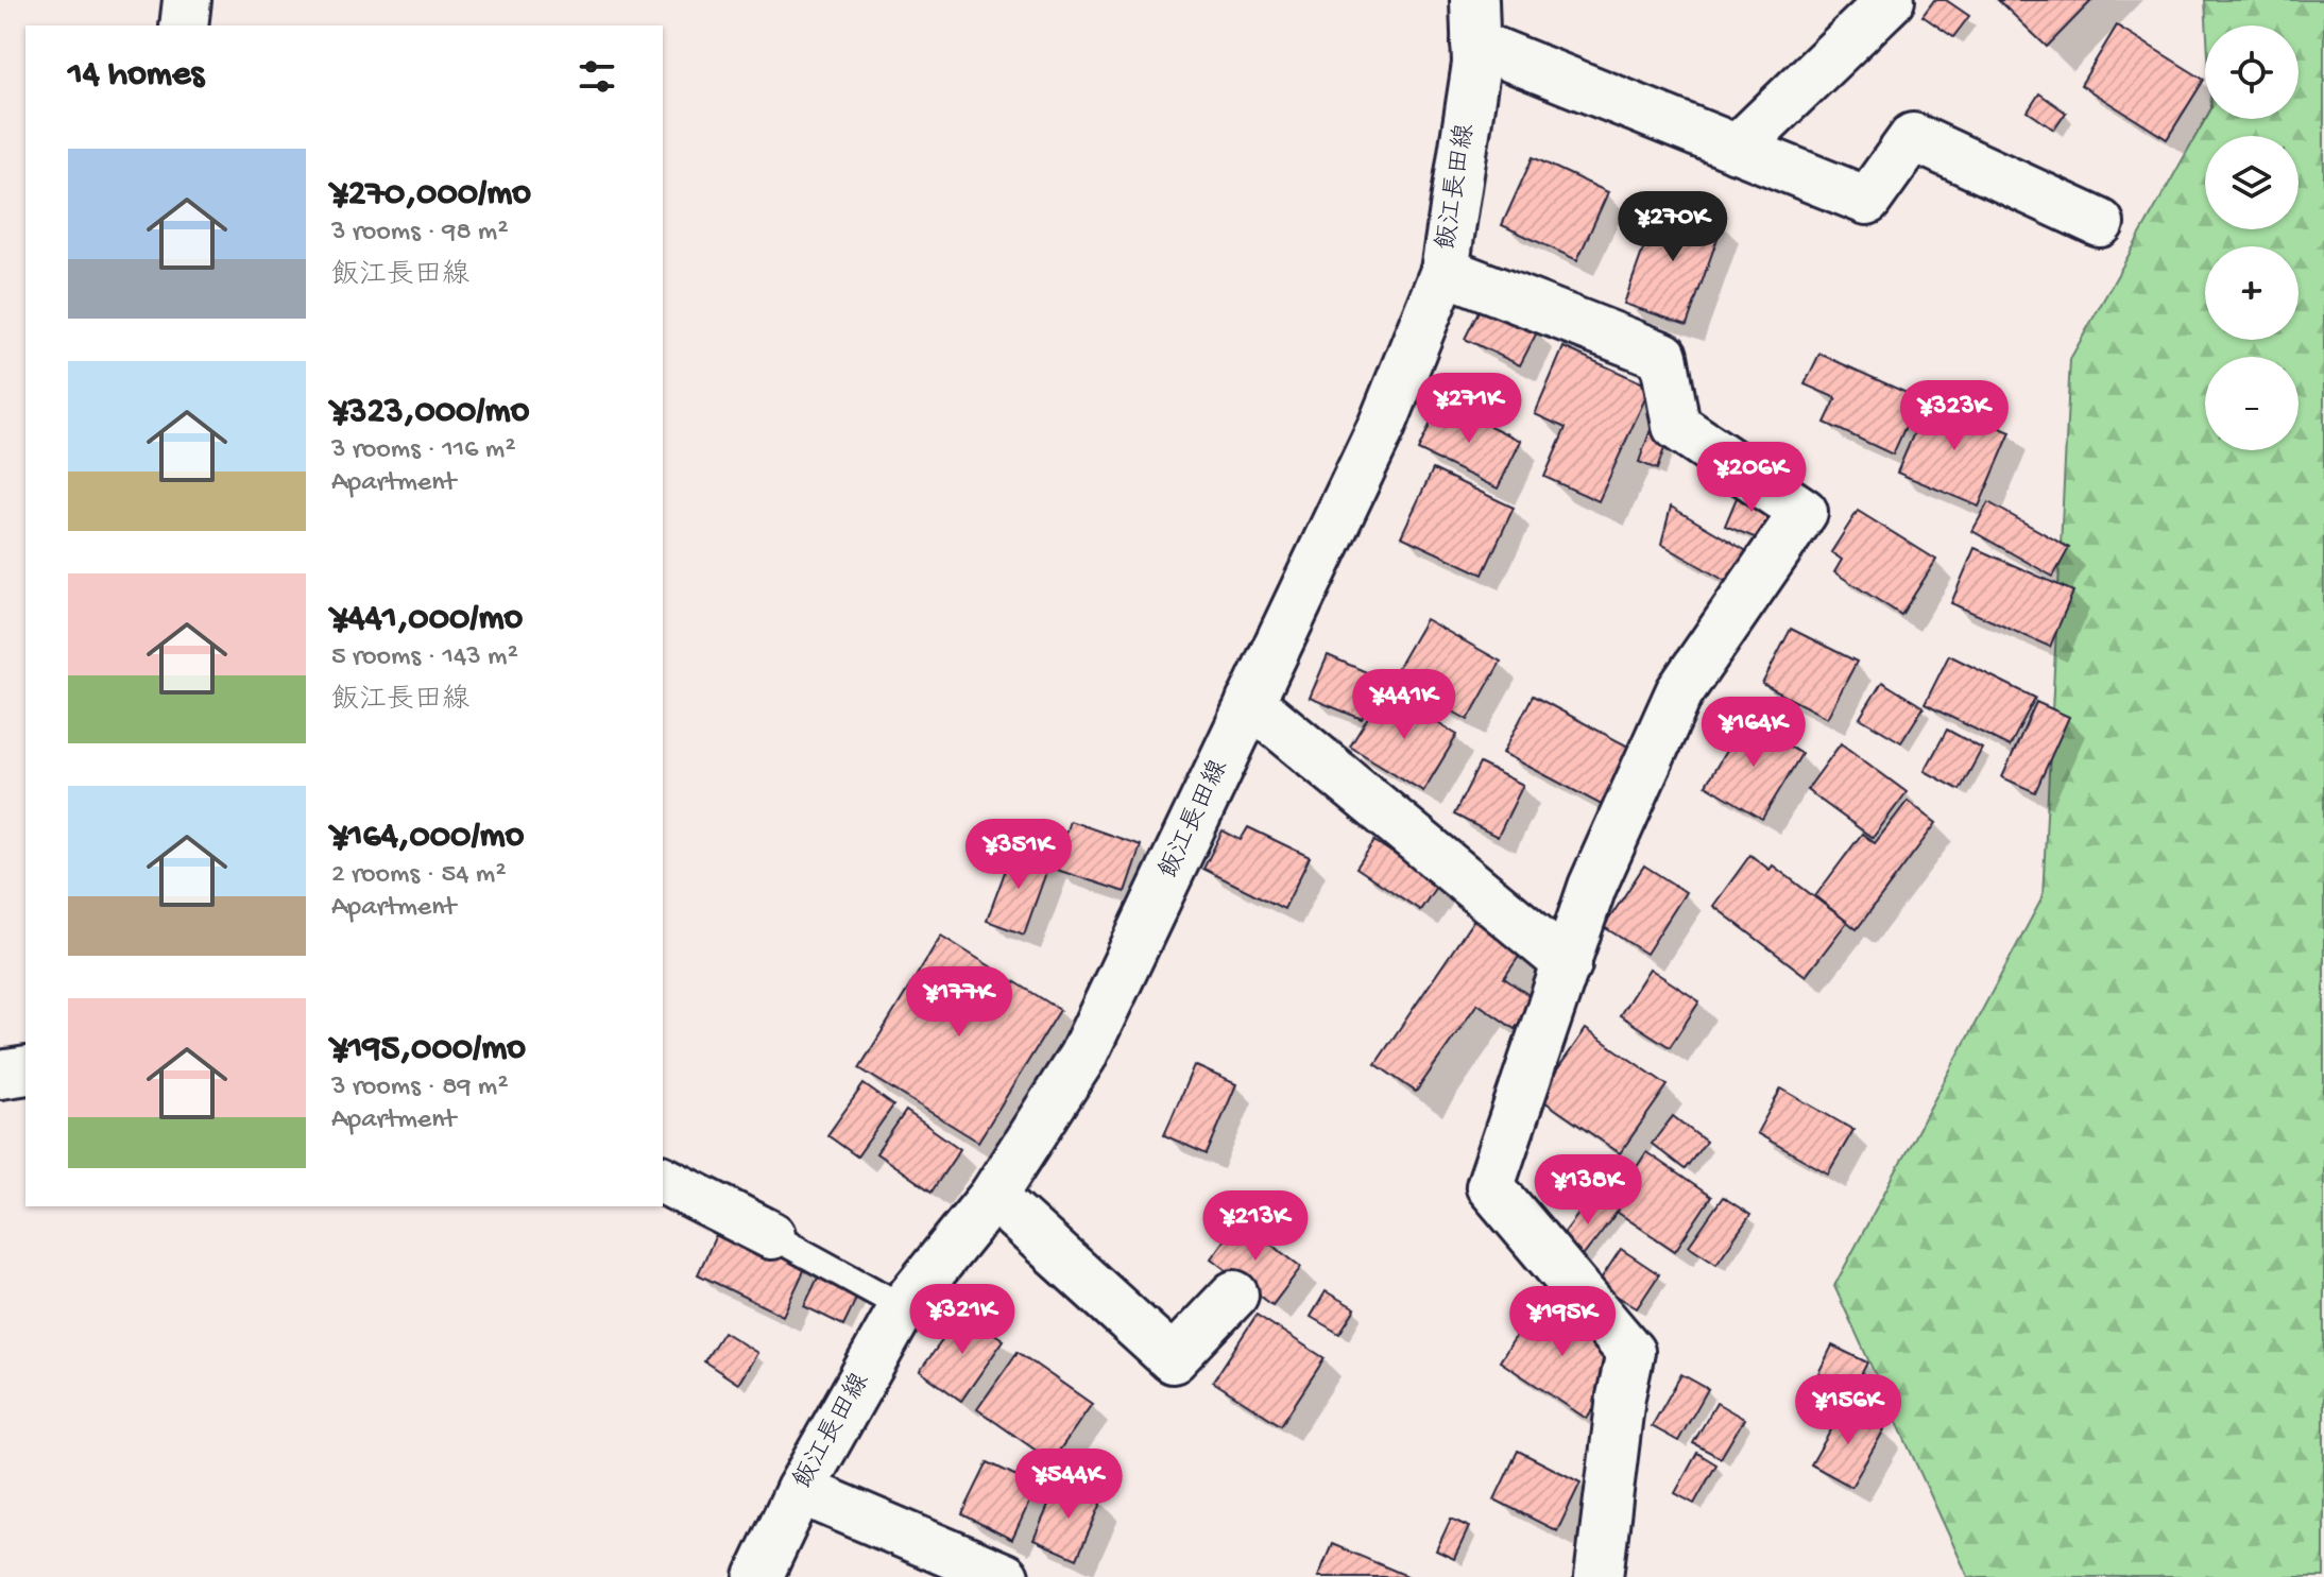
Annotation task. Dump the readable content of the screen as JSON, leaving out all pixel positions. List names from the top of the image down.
{
  "streets": {
    "street": ["飯江長田線"]
  },
  "page": {
    "map_buttons": ["+", "−"],
    "heading": "14 homes",
    "list": [
      {
        "name": "¥270,000/mo",
        "note": "3 rooms · 98 m² · 飯江長田線"
      },
      {
        "name": "¥323,000/mo",
        "note": "3 rooms · 116 m² · Apartment"
      },
      {
        "name": "¥441,000/mo",
        "note": "5 rooms · 143 m² · 飯江長田線"
      },
      {
        "name": "¥164,000/mo",
        "note": "2 rooms · 54 m² · Apartment"
      },
      {
        "name": "¥195,000/mo",
        "note": "3 rooms · 89 m² · Apartment"
      }
    ],
    "price": [
      "¥270K",
      "¥271K",
      "¥323K",
      "¥206K",
      "¥441K",
      "¥164K",
      "¥351K",
      "¥177K",
      "¥138K",
      "¥213K",
      "¥321K",
      "¥195K",
      "¥156K",
      "¥544K"
    ]
  }
}
